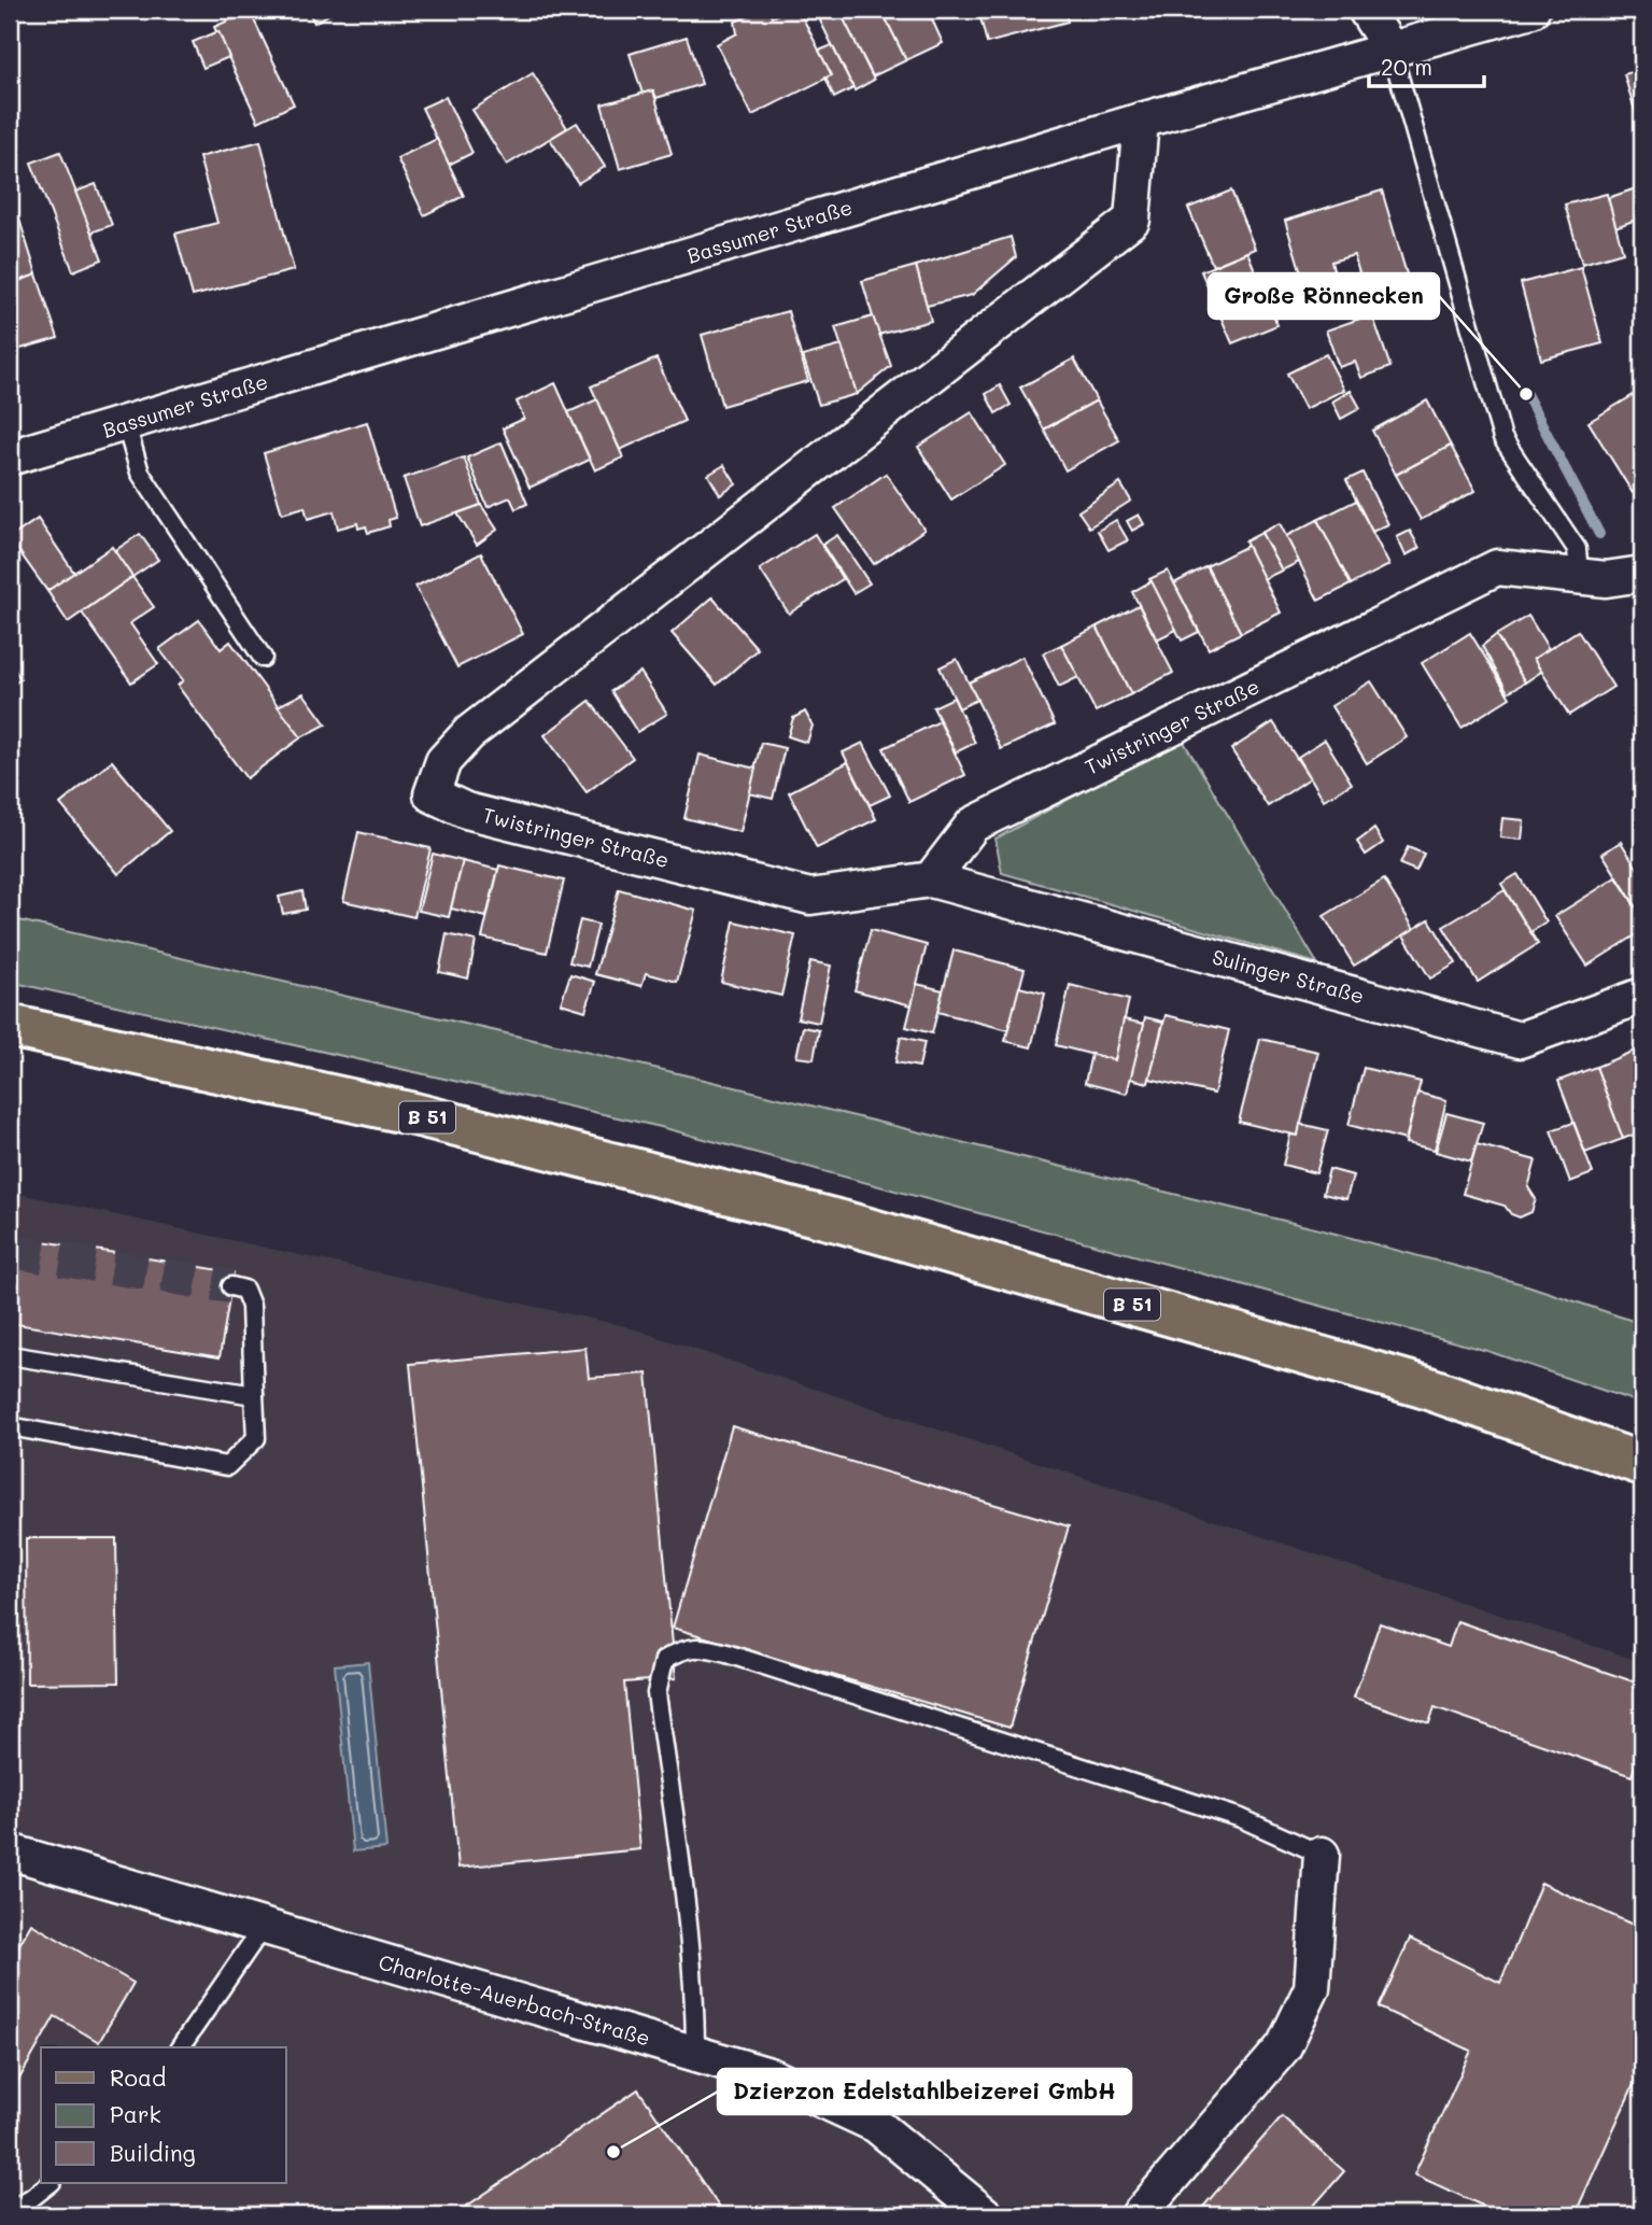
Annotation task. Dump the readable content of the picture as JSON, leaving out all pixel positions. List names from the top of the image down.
{
  "streets": {
    "main road": ["B 51"],
    "street": [
      "Bassumer Straße",
      "Twistringer Straße",
      "Sulinger Straße",
      "Charlotte-Auerbach-Straße"
    ]
  },
  "crossings": [
    ["Bassumer Straße", "Twistringer Straße"],
    ["Twistringer Straße", "Sulinger Straße"]
  ],
  "places": ["Große Rönnecken", "Dzierzon Edelstahlbeizerei GmbH"],
  "legend": ["Road", "Park", "Building"],
  "scale_bar": "20 m"
}
